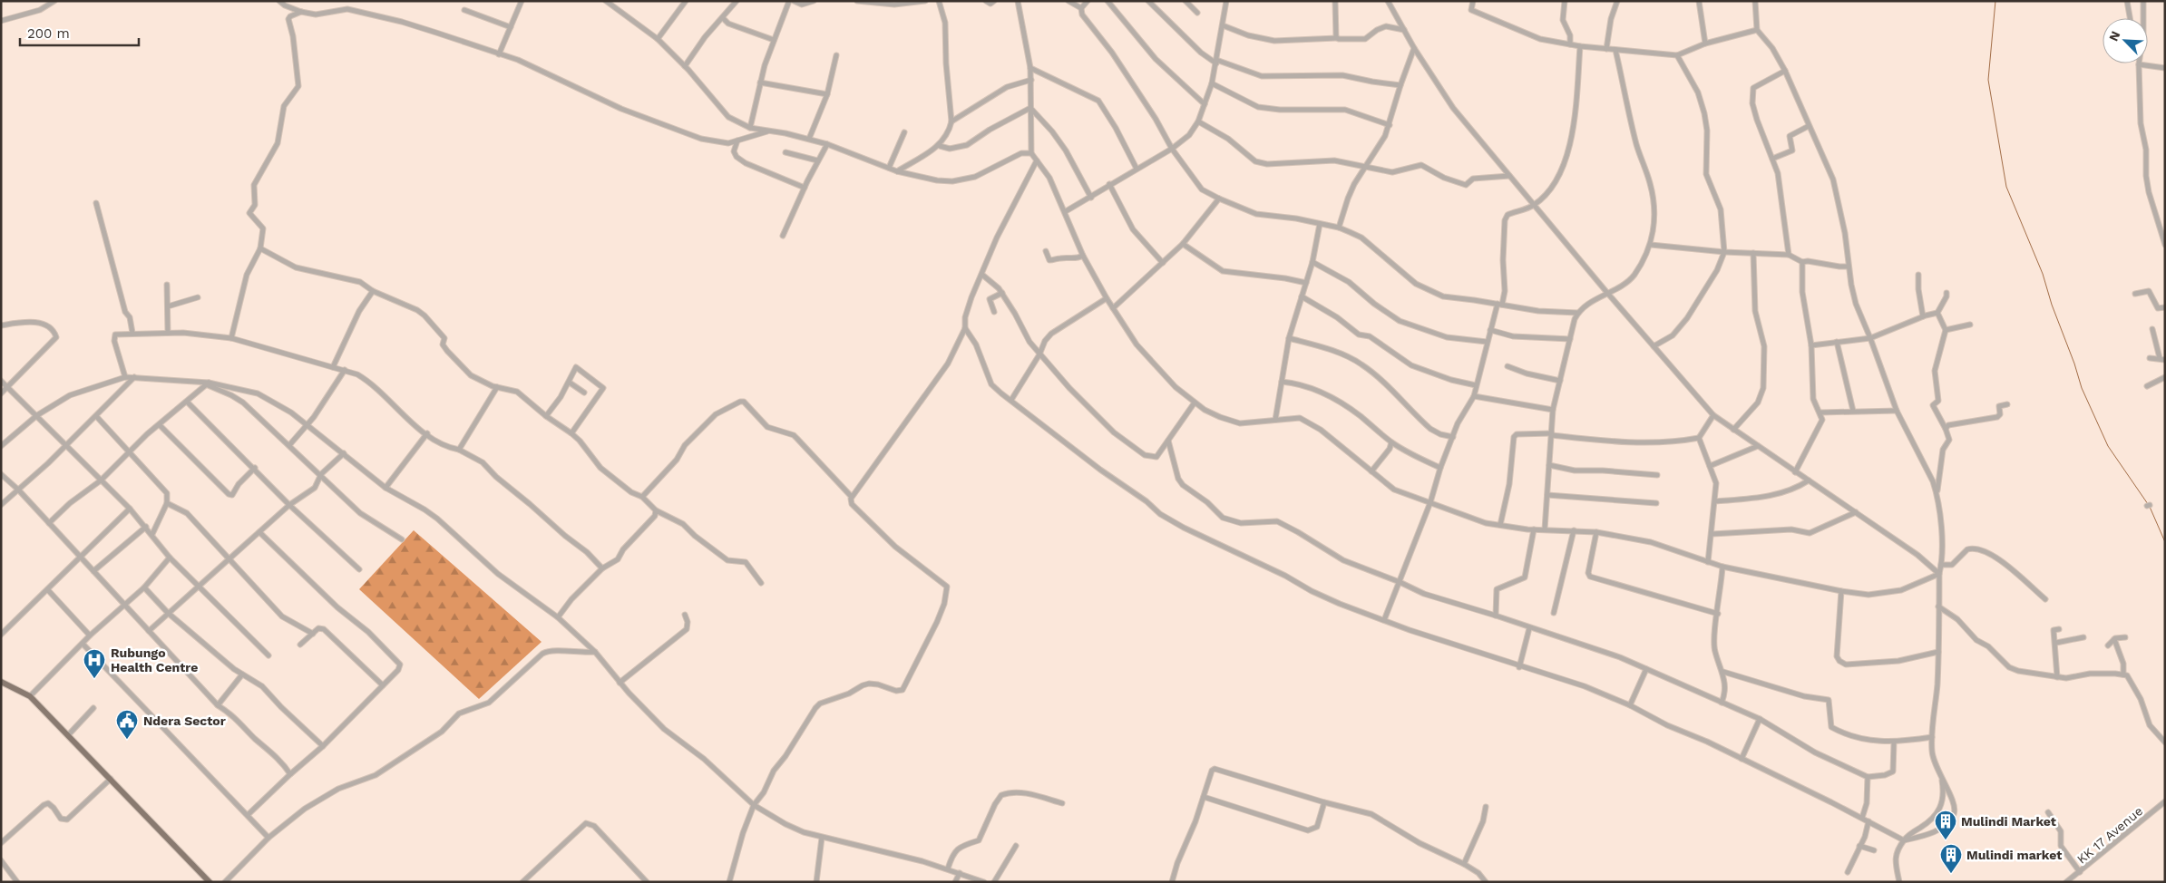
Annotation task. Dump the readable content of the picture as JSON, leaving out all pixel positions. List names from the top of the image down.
{
  "streets": {
    "street": ["KK 17 Avenue"]
  },
  "places": {
    "hospital": ["Rubungo Health Centre"],
    "public building": ["Ndera Sector"],
    "building": ["Mulindi Market", "Mulindi market"]
  },
  "scale_bar": "200 m",
  "north": "top left"
}
